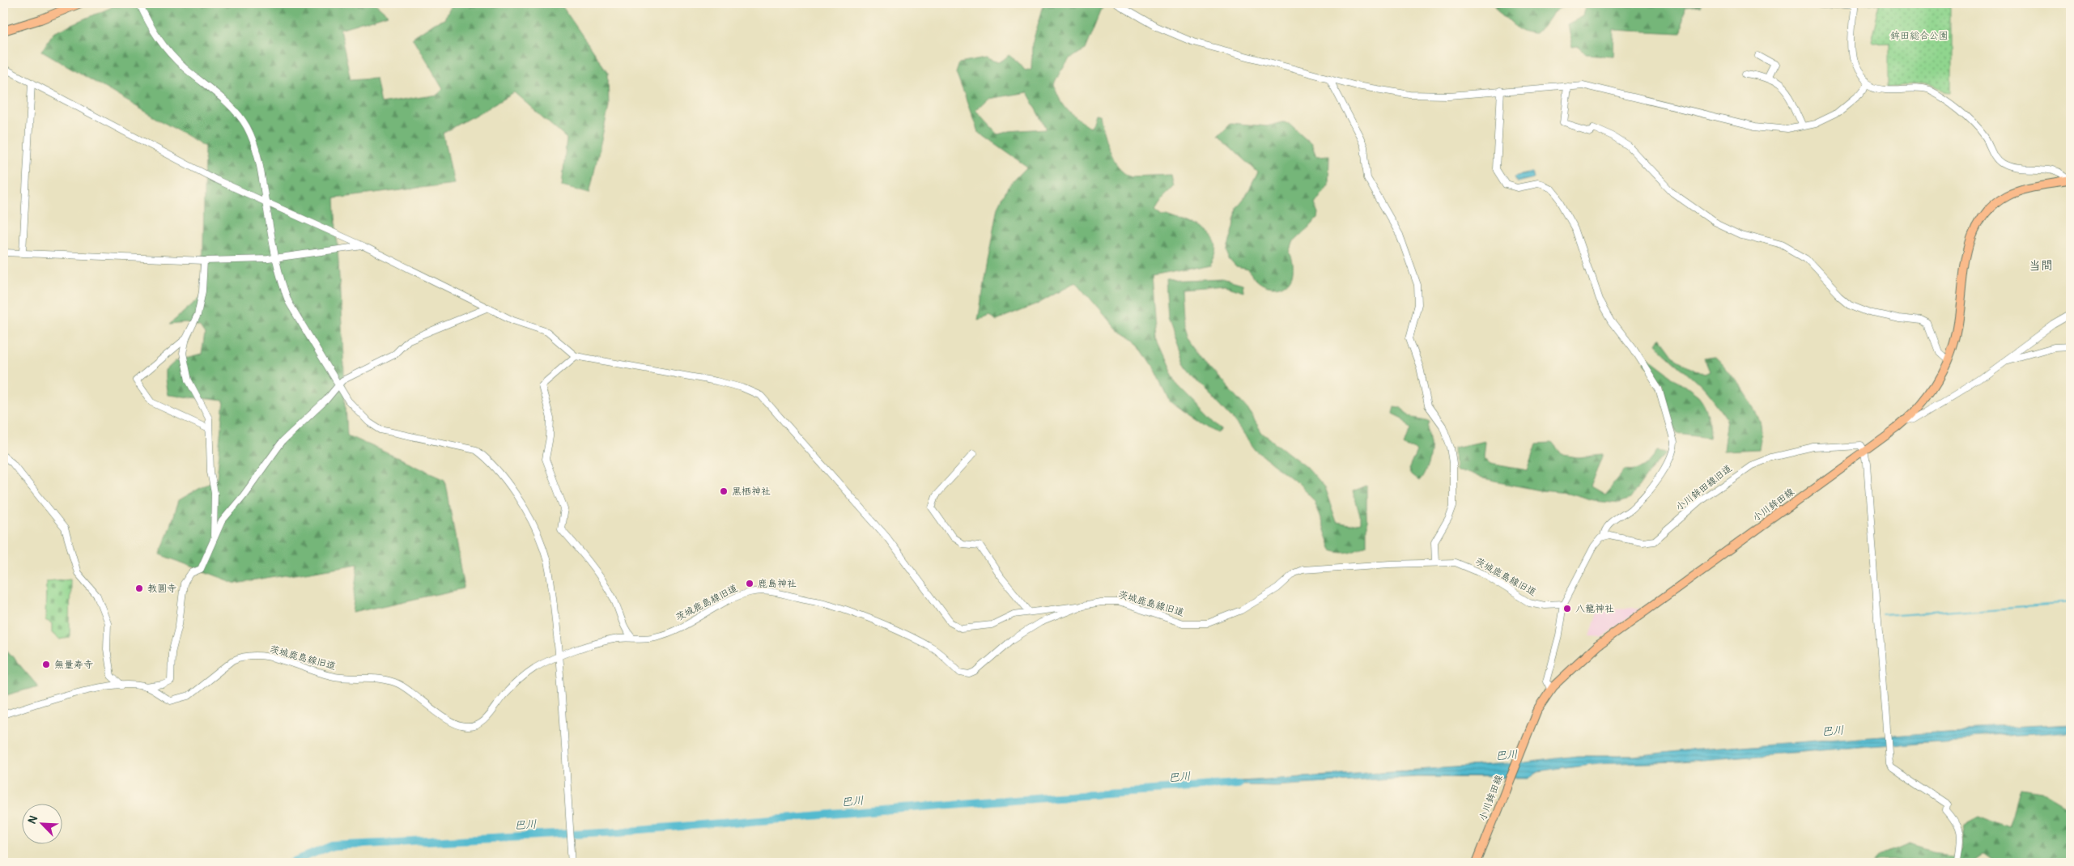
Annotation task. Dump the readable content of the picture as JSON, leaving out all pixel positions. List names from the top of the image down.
{
  "streets": {
    "main road": ["小川鉾田線"],
    "street": ["小川鉾田線旧道", "茨城鹿島線旧道"]
  },
  "crossings": [
    ["小川鉾田線旧道", "小川鉾田線"]
  ],
  "districts": ["当間"],
  "water": ["巴川"],
  "parks": ["鉾田総合公園"],
  "places": [
    "黒栖神社",
    "鹿島神社",
    "教圓寺",
    "八龍神社",
    "無量寿寺"
  ],
  "north": "top left"
}
